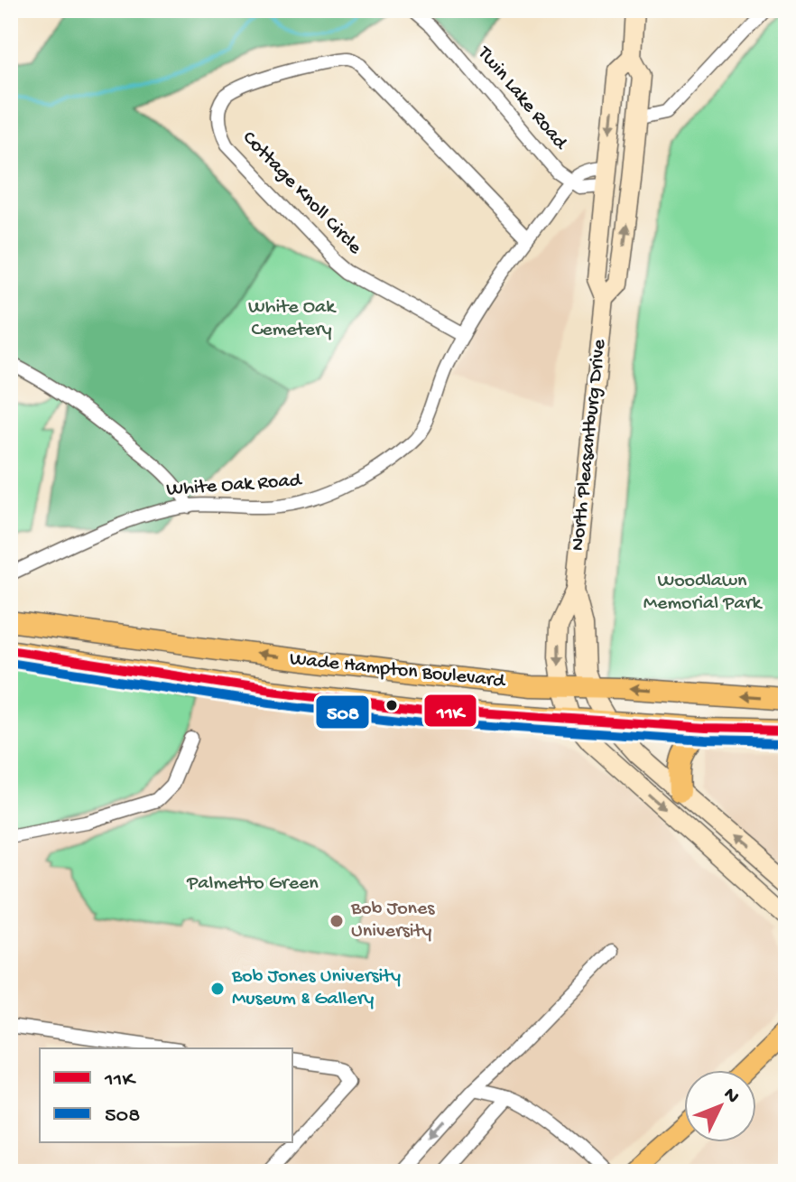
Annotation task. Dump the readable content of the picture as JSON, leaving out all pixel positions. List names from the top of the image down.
{
  "streets": {
    "main road": ["North Pleasantburg Drive", "Wade Hampton Boulevard"],
    "street": ["Twin Lake Road", "Cottage Knoll Circle", "White Oak Road"]
  },
  "crossings": [
    ["Twin Lake Road", "White Oak Road"],
    ["Cottage Knoll Circle", "White Oak Road"],
    ["North Pleasantburg Drive", "White Oak Road"],
    ["North Pleasantburg Drive", "Wade Hampton Boulevard"]
  ],
  "parks": ["White Oak Cemetery", "Woodlawn Memorial Park", "Palmetto Green"],
  "places": ["Bob Jones University", "Bob Jones University Museum & Gallery"],
  "lines": ["transit line 11K", "transit line 508"],
  "legend": ["11K", "508"],
  "north": "top right"
}
